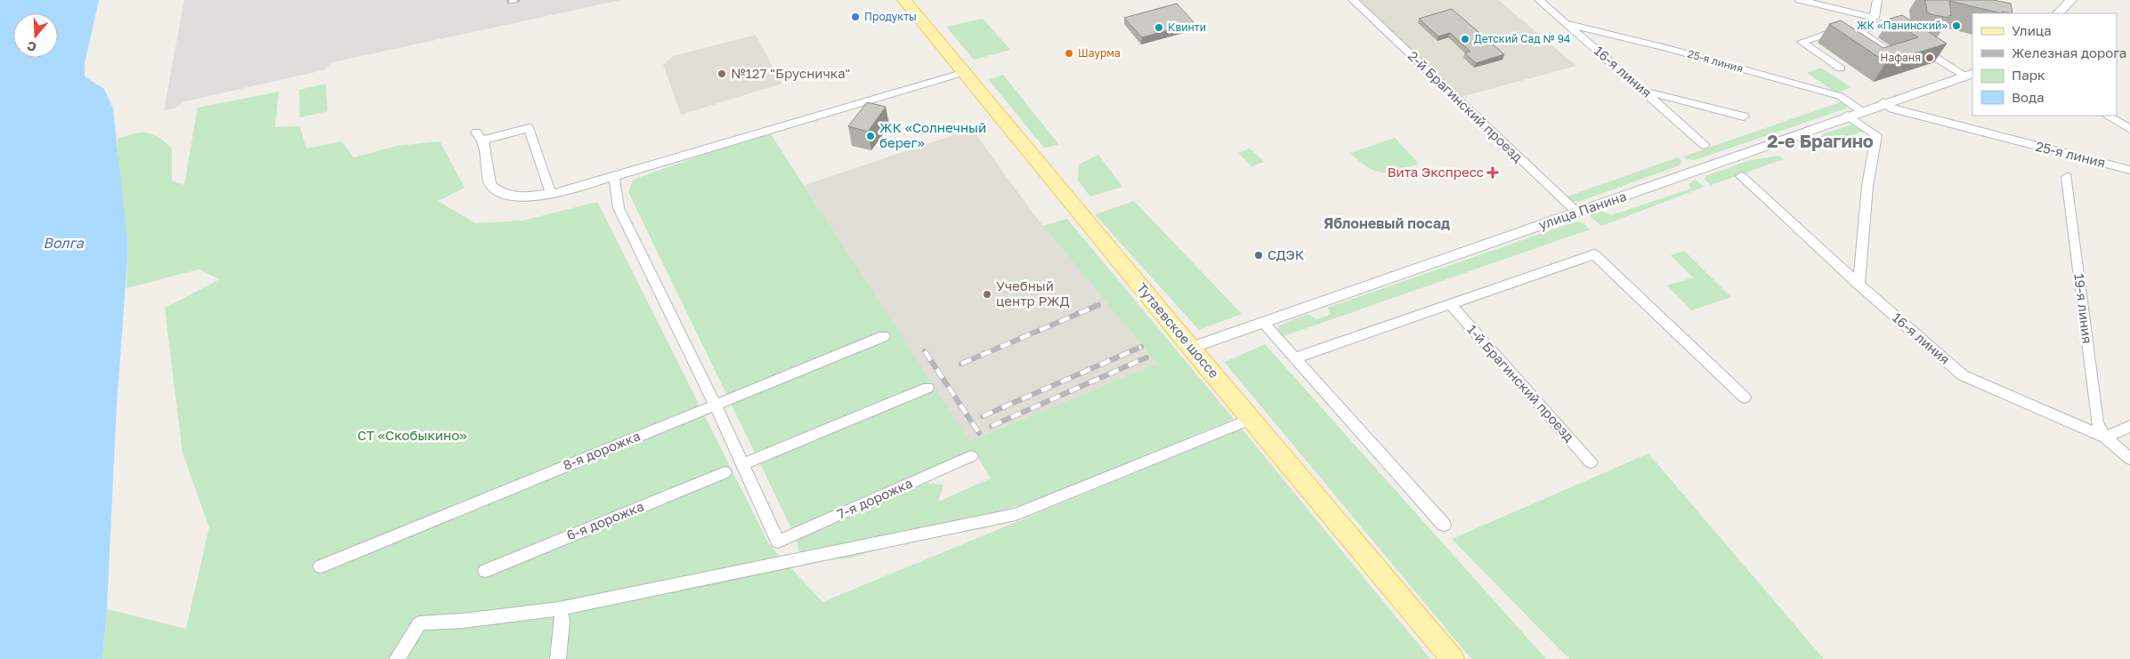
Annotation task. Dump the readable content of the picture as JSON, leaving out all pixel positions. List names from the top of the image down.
{
  "streets": {
    "main road": ["Тутаевское шоссе"],
    "street": [
      "25-я линия",
      "16-я линия",
      "2-й Брагинский проезд",
      "улица Панина",
      "19-я линия",
      "1-й Брагинский проезд",
      "8-я дорожка",
      "7-я дорожка",
      "6-я дорожка"
    ]
  },
  "crossings": [
    ["25-я линия", "16-я линия"],
    ["25-я линия", "улица Панина"],
    ["16-я линия", "19-я линия"],
    ["2-й Брагинский проезд", "улица Панина"],
    ["улица Панина", "Тутаевское шоссе"]
  ],
  "districts": ["2-е Брагино", "Яблоневый посад"],
  "water": ["Волга"],
  "parks": ["СТ «Скобыкино»"],
  "places": {
    "other": [
      "Продукты",
      "ЖК «Панинский»",
      "Квинти",
      "Детский Сад № 94",
      "Шаурма",
      "Нафаня",
      "№127 \"Брусничка\"",
      "ЖК «Солнечный берег»",
      "СДЭК",
      "Учебный центр РЖД"
    ],
    "health": ["Вита Экспресс"]
  },
  "legend": [
    "Улица",
    "Железная дорога",
    "Парк",
    "Вода"
  ],
  "north": "bottom"
}
